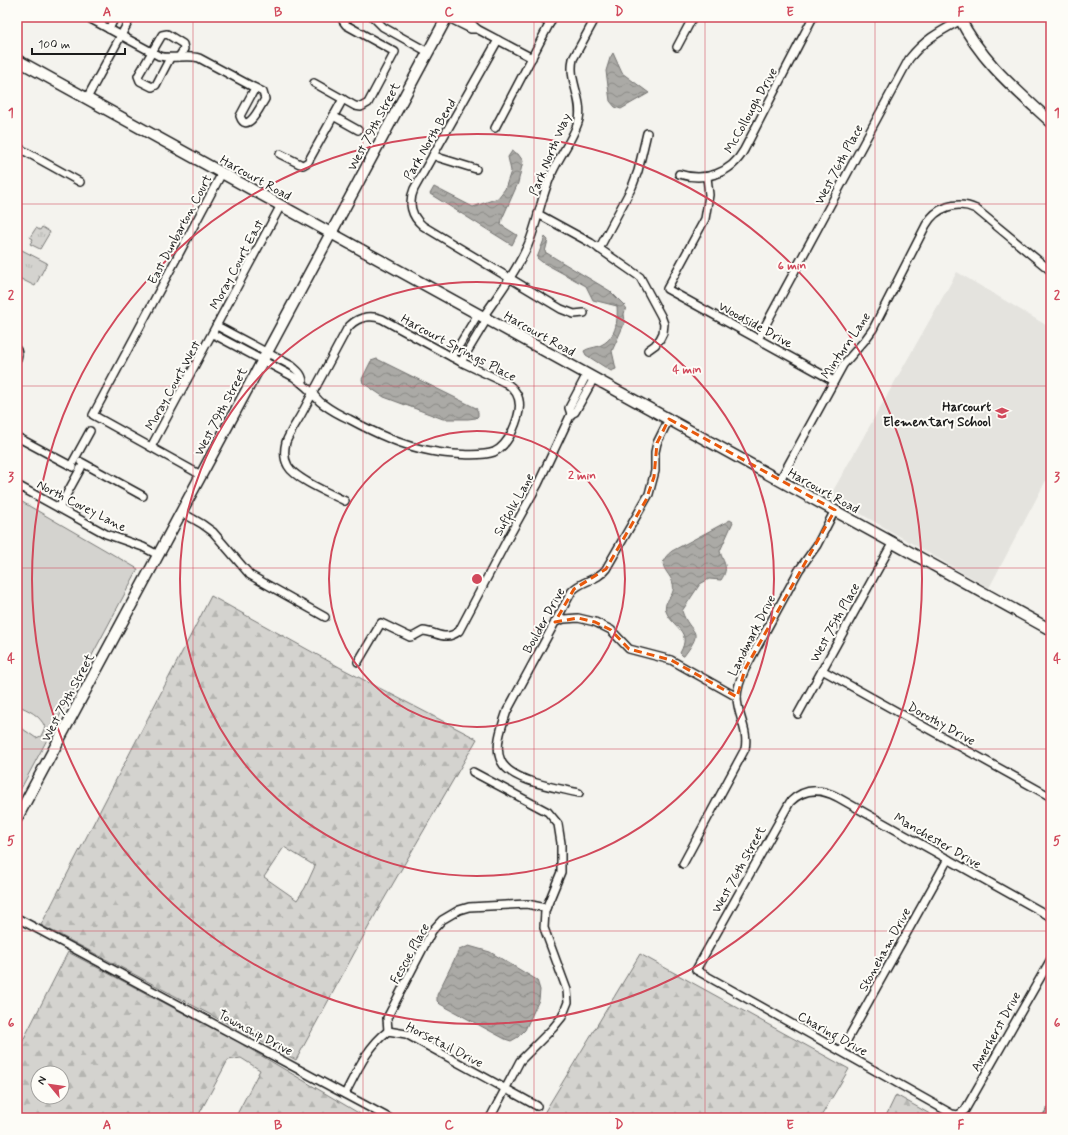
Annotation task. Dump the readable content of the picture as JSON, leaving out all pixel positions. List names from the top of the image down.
{
  "streets": {
    "street": [
      "McCollough Drive",
      "West 79th Street",
      "Park North Bend",
      "Park North Way",
      "West 76th Place",
      "Harcourt Road",
      "East Dunbarton Court",
      "Moray Court East",
      "Woodside Drive",
      "Minturn Lane",
      "Harcourt Springs Place",
      "Moray Court West",
      "Suffolk Lane",
      "North Covey Lane",
      "Boulder Drive",
      "West 75th Place",
      "Landmark Drive",
      "Dorothy Drive",
      "Manchester Drive",
      "West 76th Street",
      "Stoneham Drive",
      "Fescue Place",
      "Amerherst Drive",
      "Township Drive",
      "Charing Drive",
      "Horsetail Drive"
    ]
  },
  "crossings": [
    ["McCollough Drive", "Woodside Drive"],
    ["West 79th Street", "Harcourt Road"],
    ["West 79th Street", "Harcourt Springs Place"],
    ["West 79th Street", "North Covey Lane"],
    ["Park North Bend", "Park North Way"],
    ["Park North Way", "Harcourt Road"],
    ["West 76th Place", "Woodside Drive"],
    ["Harcourt Road", "East Dunbarton Court"],
    ["Harcourt Road", "Moray Court East"],
    ["Harcourt Road", "Minturn Lane"],
    ["Harcourt Road", "Suffolk Lane"],
    ["Harcourt Road", "Boulder Drive"],
    ["Harcourt Road", "West 75th Place"],
    ["Harcourt Road", "Landmark Drive"],
    ["East Dunbarton Court", "Moray Court West"],
    ["Moray Court East", "Moray Court West"],
    ["Woodside Drive", "Minturn Lane"],
    ["West 75th Place", "Dorothy Drive"],
    ["Manchester Drive", "West 76th Street"],
    ["Manchester Drive", "Stoneham Drive"],
    ["West 76th Street", "Charing Drive"],
    ["Stoneham Drive", "Charing Drive"],
    ["Fescue Place", "Horsetail Drive"],
    ["Amerherst Drive", "Charing Drive"],
    ["Township Drive", "Horsetail Drive"]
  ],
  "places": {
    "school or university": ["Harcourt Elementary School"]
  },
  "scale_bar": "100 m",
  "north": "top left",
  "grid": {
    "columns": [
      "A",
      "B",
      "C",
      "D",
      "E",
      "F"
    ],
    "rows": [
      "1",
      "2",
      "3",
      "4",
      "5",
      "6"
    ]
  },
  "rings": ["6 min", "4 min", "2 min"]
}
